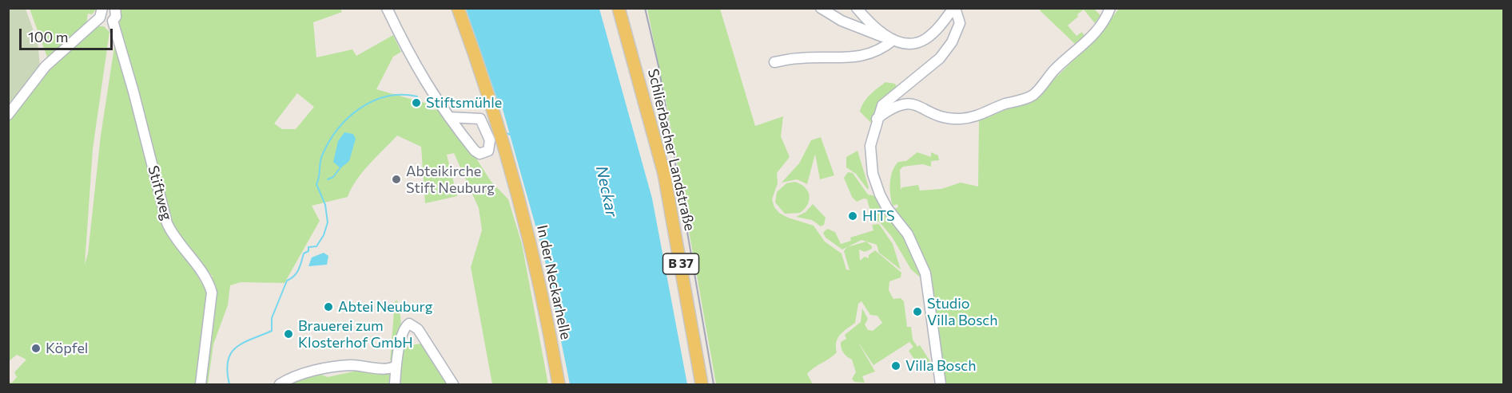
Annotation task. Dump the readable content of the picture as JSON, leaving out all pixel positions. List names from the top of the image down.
{
  "streets": {
    "main road": ["Schlierbacher Landstraße", "B 37", "In der Neckarhelle"],
    "street": ["Stiftweg"]
  },
  "water": ["Neckar"],
  "places": [
    "Stiftsmühle",
    "Abteikirche Stift Neuburg",
    "HITS",
    "Abtei Neuburg",
    "Studio Villa Bosch",
    "Brauerei zum Klosterhof GmbH",
    "Köpfel",
    "Villa Bosch"
  ],
  "scale_bar": "100 m"
}
